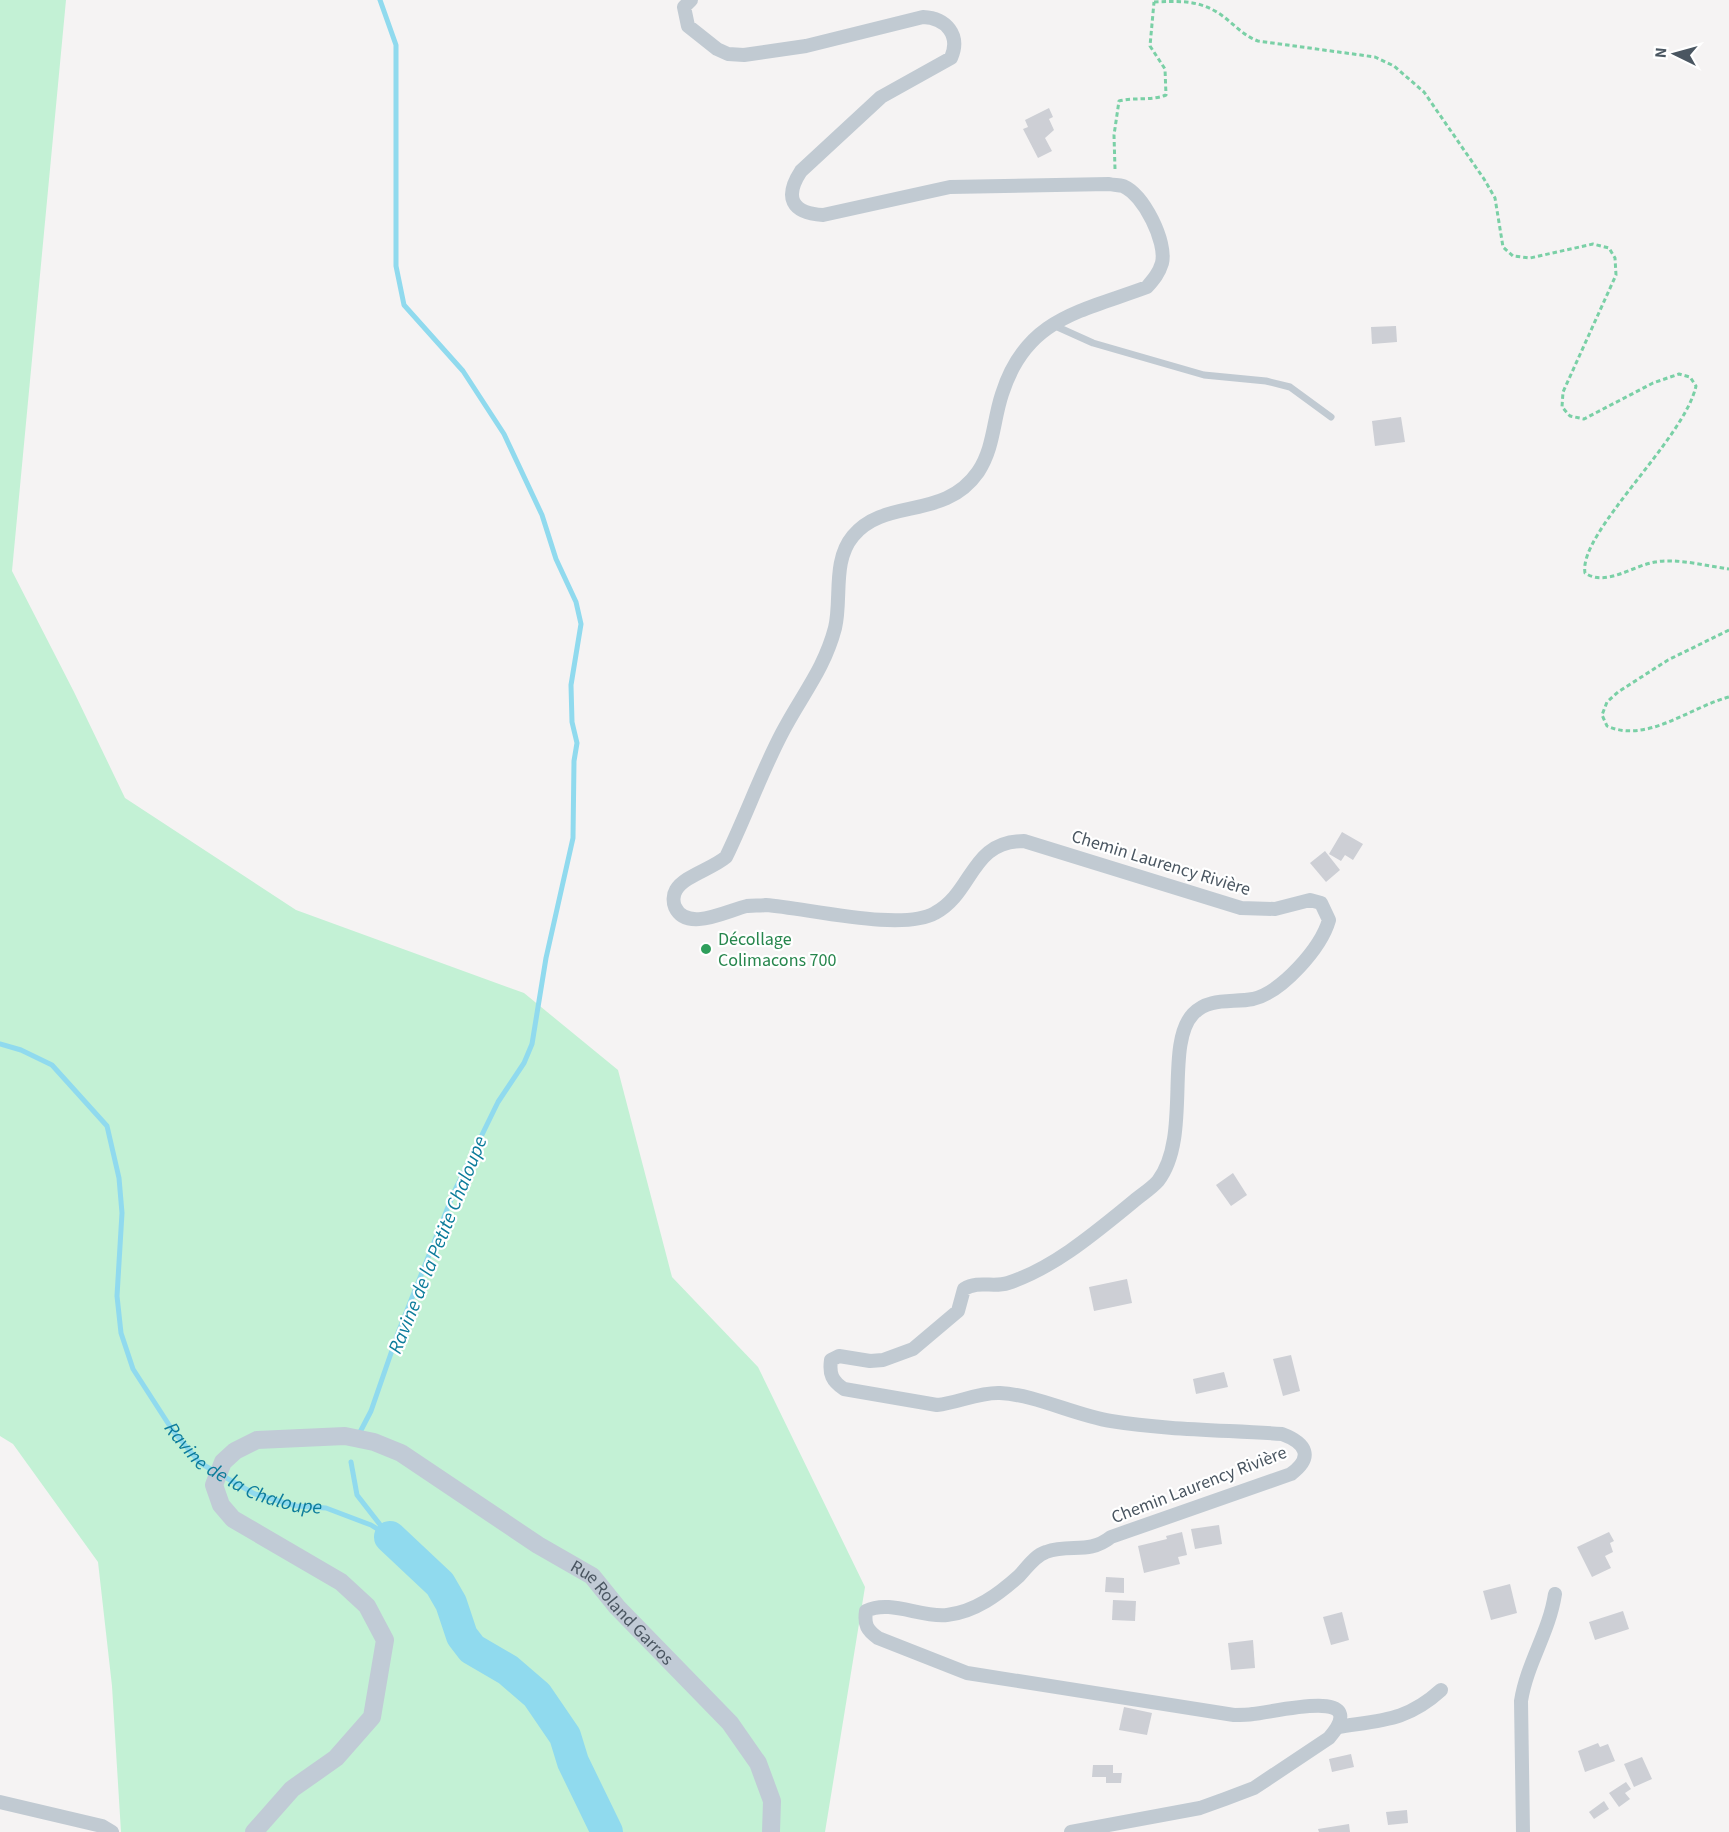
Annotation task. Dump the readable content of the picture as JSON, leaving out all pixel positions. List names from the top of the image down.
{
  "streets": {
    "main road": ["Rue Roland Garros"],
    "street": ["Chemin Laurency Rivière"]
  },
  "water": ["Ravine de la Petite Chaloupe", "Ravine de la Chaloupe"],
  "places": ["Décollage Colimacons 700"],
  "north": "left"
}
